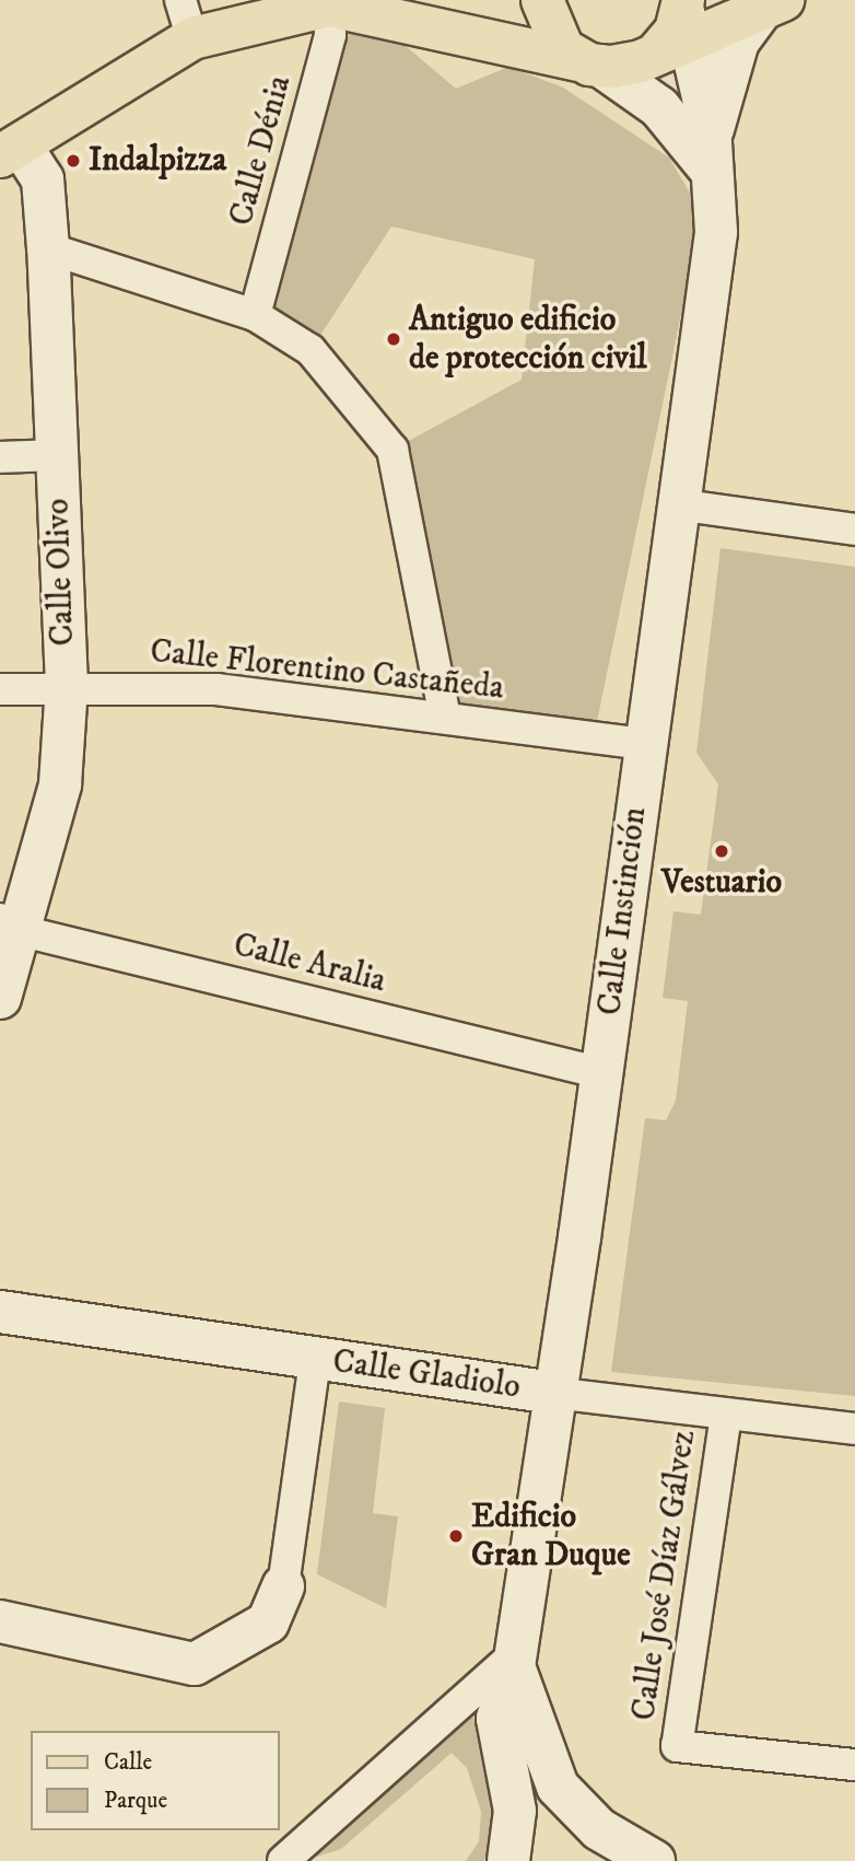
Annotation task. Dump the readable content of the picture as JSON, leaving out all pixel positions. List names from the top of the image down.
{
  "streets": {
    "street": [
      "Calle Dénia",
      "Calle Olivo",
      "Calle Florentino Castañeda",
      "Calle Instinción",
      "Calle Aralia",
      "Calle Gladiolo",
      "Calle José Díaz Gálvez"
    ]
  },
  "crossings": [
    ["Calle Olivo", "Calle Florentino Castañeda"],
    ["Calle Olivo", "Calle Aralia"],
    ["Calle Florentino Castañeda", "Calle Instinción"],
    ["Calle Instinción", "Calle Aralia"],
    ["Calle Instinción", "Calle Gladiolo"],
    ["Calle Gladiolo", "Calle José Díaz Gálvez"]
  ],
  "places": [
    "Indalpizza",
    "Antiguo edificio de protección civil",
    "Vestuario",
    "Edificio Gran Duque"
  ],
  "legend": ["Calle", "Parque"]
}
